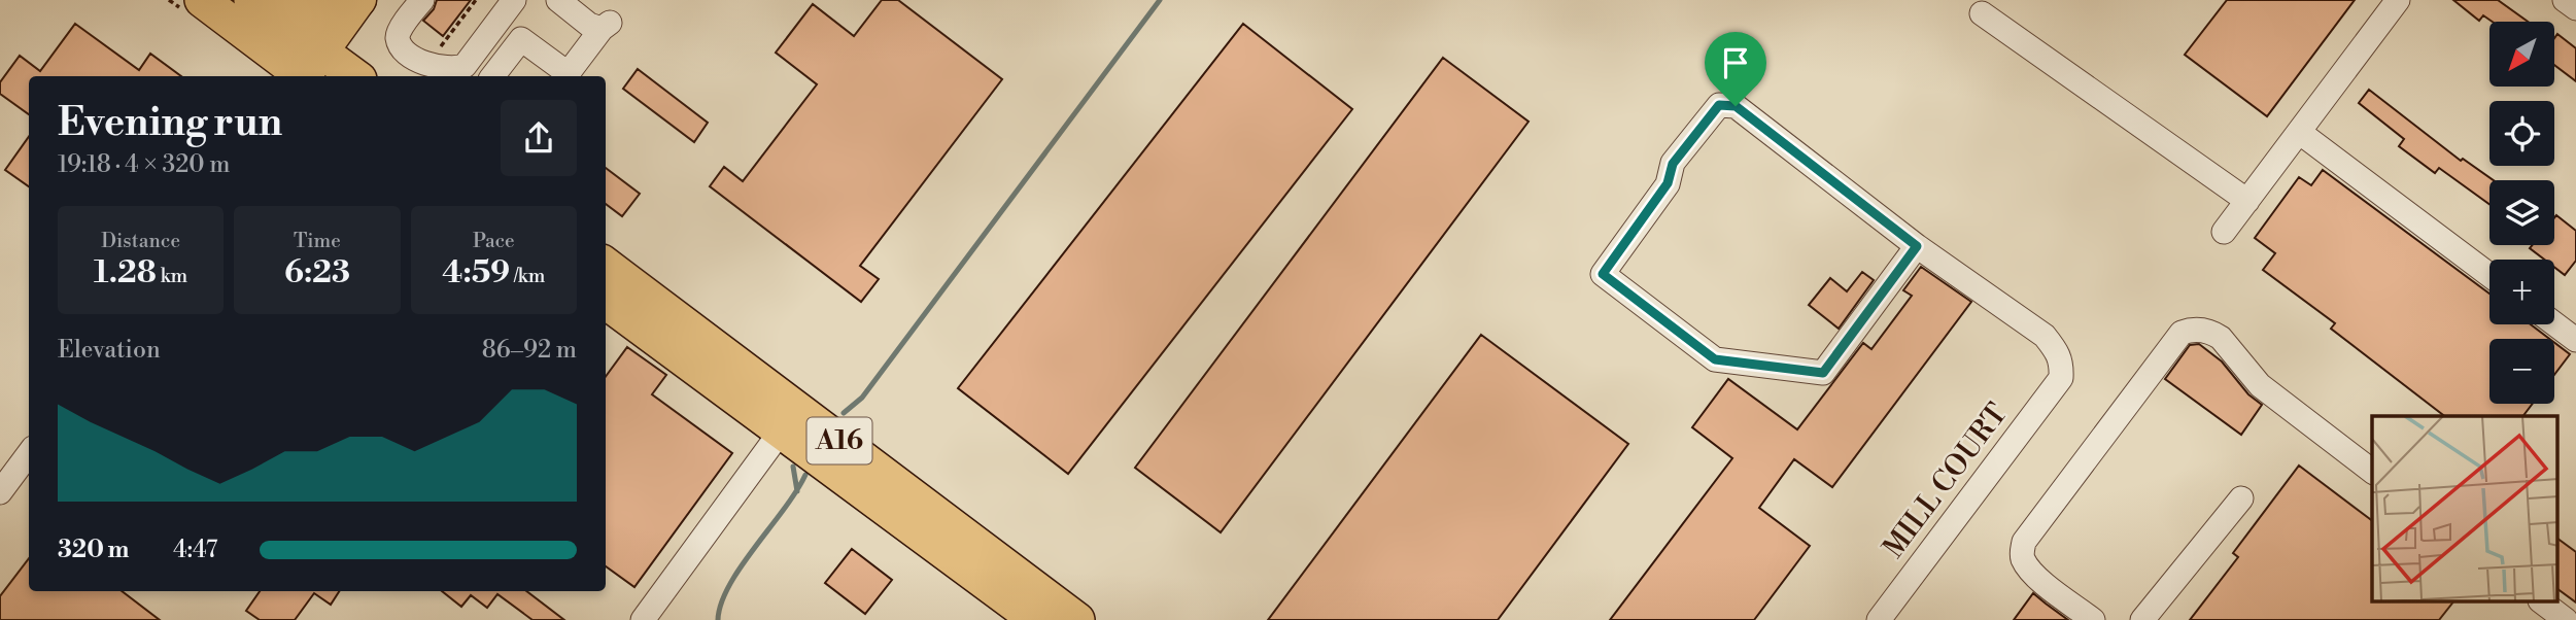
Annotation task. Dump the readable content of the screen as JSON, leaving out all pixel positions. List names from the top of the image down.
{
  "streets": {
    "highway": ["A16"],
    "street": ["MILL COURT"]
  },
  "north": "bottom left",
  "page": {
    "map_buttons": ["+", "−"],
    "heading": ["Evening run", "19:18 · 4 × 320 m"],
    "stats": [
      ["Distance", "1.28 km"],
      ["Time", "6:23"],
      ["Pace", "4:59 /km"]
    ],
    "chart": ["Elevation", "86–92 m"],
    "list": [
      {
        "name": "320 m",
        "note": "4:47"
      }
    ]
  }
}
